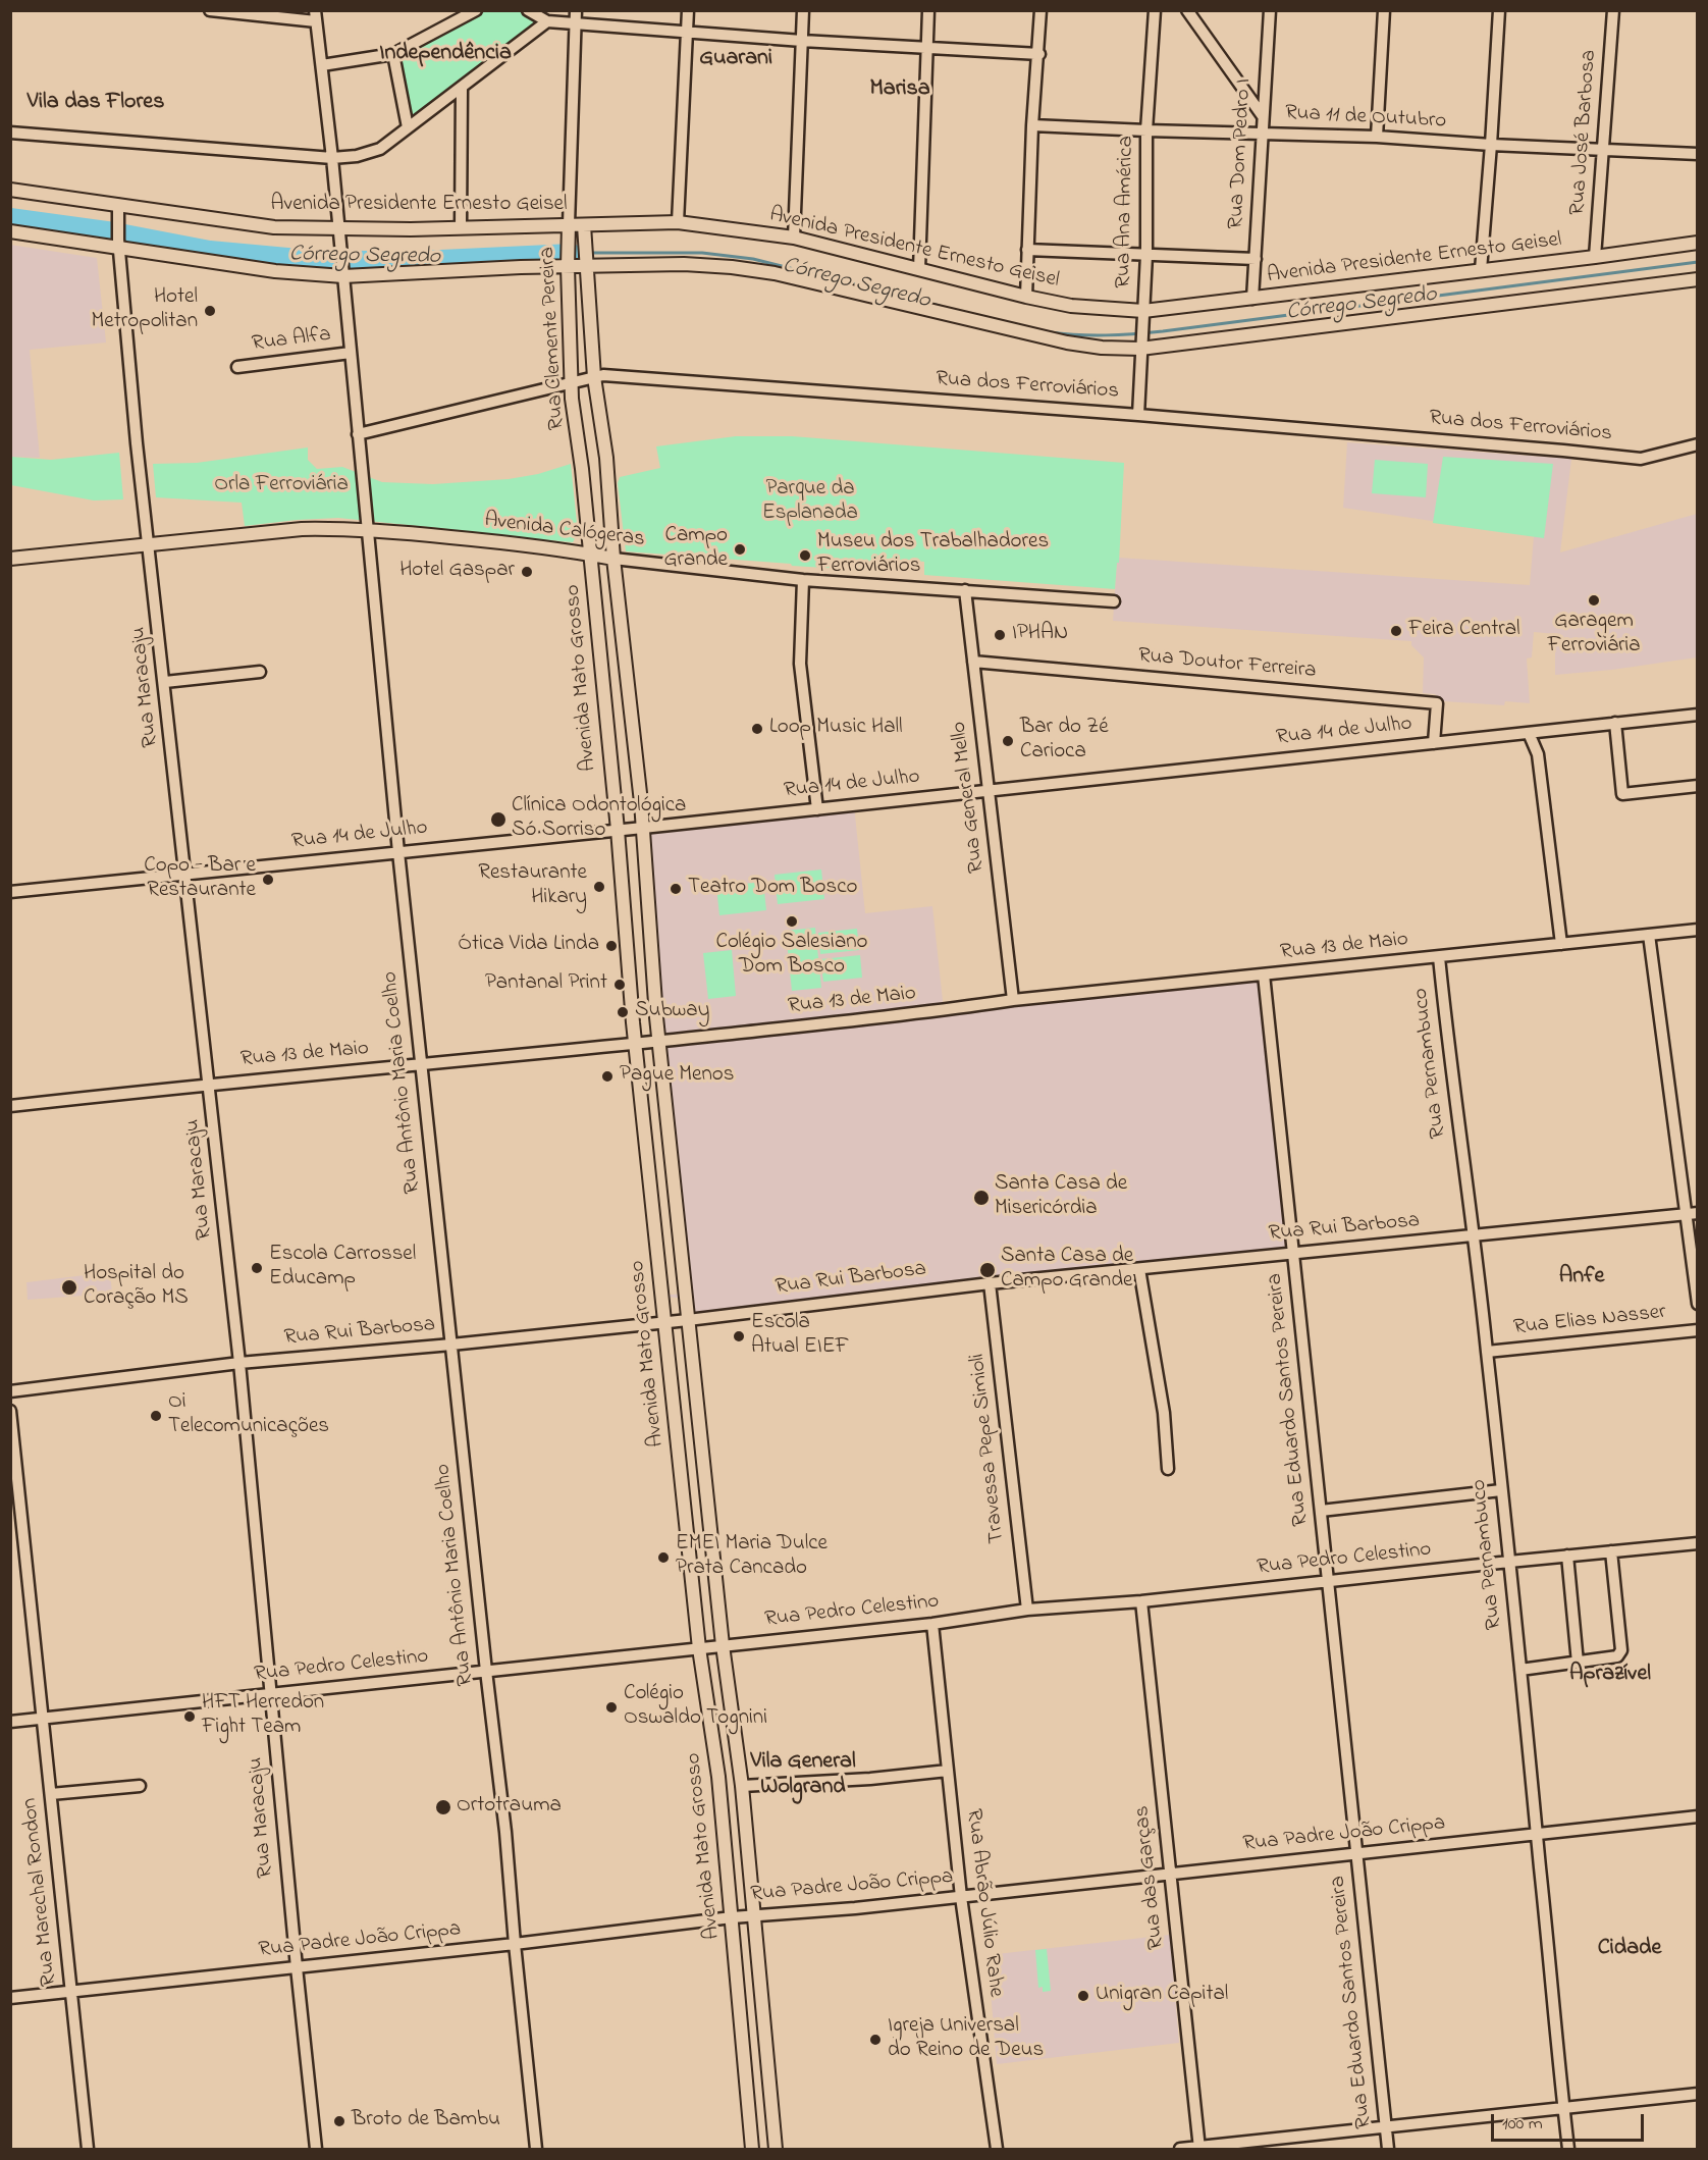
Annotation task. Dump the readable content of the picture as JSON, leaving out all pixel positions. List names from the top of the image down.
{
  "streets": {
    "main road": [
      "Avenida Presidente Ernesto Geisel",
      "Rua Clemente Pereira",
      "Avenida Calógeras",
      "Avenida Mato Grosso"
    ],
    "street": [
      "Rua 11 de Outubro",
      "Rua José Barbosa",
      "Rua Dom Pedro I",
      "Rua Ana América",
      "Rua Alfa",
      "Rua dos Ferroviários",
      "Rua Doutor Ferreira",
      "Rua Maracaju",
      "Rua 14 de Julho",
      "Rua General Mello",
      "Rua 13 de Maio",
      "Rua Pernambuco",
      "Rua Antônio Maria Coelho",
      "Rua Rui Barbosa",
      "Rua Elias Nasser",
      "Rua Eduardo Santos Pereira",
      "Travessa Pepe Simioli",
      "Rua Pedro Celestino",
      "Rua Padre João Crippa",
      "Rua das Garças",
      "Rua Marechal Rondon",
      "Rua Abrão Júlio Rahe"
    ]
  },
  "crossings": [
    ["Rua 11 de Outubro", "Rua José Barbosa"],
    ["Rua 11 de Outubro", "Rua Dom Pedro I"],
    ["Rua 11 de Outubro", "Rua Ana América"],
    ["Rua José Barbosa", "Avenida Presidente Ernesto Geisel"],
    ["Rua Dom Pedro I", "Avenida Presidente Ernesto Geisel"],
    ["Avenida Presidente Ernesto Geisel", "Rua Ana América"],
    ["Avenida Presidente Ernesto Geisel", "Rua Clemente Pereira"],
    ["Avenida Presidente Ernesto Geisel", "Rua Maracaju"],
    ["Avenida Presidente Ernesto Geisel", "Rua Antônio Maria Coelho"],
    ["Rua Ana América", "Rua dos Ferroviários"],
    ["Rua Clemente Pereira", "Rua dos Ferroviários"],
    ["Rua Clemente Pereira", "Avenida Calógeras"],
    ["Rua Clemente Pereira", "Avenida Mato Grosso"],
    ["Rua Alfa", "Rua Antônio Maria Coelho"],
    ["Rua dos Ferroviários", "Rua Antônio Maria Coelho"],
    ["Avenida Calógeras", "Avenida Mato Grosso"],
    ["Avenida Calógeras", "Rua Maracaju"],
    ["Avenida Calógeras", "Rua General Mello"],
    ["Avenida Calógeras", "Rua Antônio Maria Coelho"],
    ["Rua Doutor Ferreira", "Rua 14 de Julho"],
    ["Rua Doutor Ferreira", "Rua General Mello"],
    ["Avenida Mato Grosso", "Rua 14 de Julho"],
    ["Avenida Mato Grosso", "Rua 13 de Maio"],
    ["Avenida Mato Grosso", "Rua Rui Barbosa"],
    ["Avenida Mato Grosso", "Rua Pedro Celestino"],
    ["Avenida Mato Grosso", "Rua Padre João Crippa"],
    ["Rua Maracaju", "Rua 14 de Julho"],
    ["Rua Maracaju", "Rua 13 de Maio"],
    ["Rua Maracaju", "Rua Rui Barbosa"],
    ["Rua Maracaju", "Rua Pedro Celestino"],
    ["Rua Maracaju", "Rua Padre João Crippa"],
    ["Rua 14 de Julho", "Rua General Mello"],
    ["Rua 14 de Julho", "Rua Antônio Maria Coelho"],
    ["Rua General Mello", "Rua 13 de Maio"],
    ["Rua 13 de Maio", "Rua Pernambuco"],
    ["Rua 13 de Maio", "Rua Antônio Maria Coelho"],
    ["Rua 13 de Maio", "Rua Eduardo Santos Pereira"],
    ["Rua Pernambuco", "Rua Rui Barbosa"],
    ["Rua Pernambuco", "Rua Elias Nasser"],
    ["Rua Pernambuco", "Rua Pedro Celestino"],
    ["Rua Pernambuco", "Rua Padre João Crippa"],
    ["Rua Antônio Maria Coelho", "Rua Rui Barbosa"],
    ["Rua Antônio Maria Coelho", "Rua Pedro Celestino"],
    ["Rua Antônio Maria Coelho", "Rua Padre João Crippa"],
    ["Rua Rui Barbosa", "Rua Eduardo Santos Pereira"],
    ["Rua Rui Barbosa", "Travessa Pepe Simioli"],
    ["Rua Eduardo Santos Pereira", "Rua Pedro Celestino"],
    ["Rua Eduardo Santos Pereira", "Rua Padre João Crippa"],
    ["Travessa Pepe Simioli", "Rua Pedro Celestino"],
    ["Rua Pedro Celestino", "Rua das Garças"],
    ["Rua Pedro Celestino", "Rua Marechal Rondon"],
    ["Rua Pedro Celestino", "Rua Abrão Júlio Rahe"],
    ["Rua Padre João Crippa", "Rua das Garças"],
    ["Rua Padre João Crippa", "Rua Marechal Rondon"],
    ["Rua Padre João Crippa", "Rua Abrão Júlio Rahe"]
  ],
  "districts": [
    "Independência",
    "Guarani",
    "Marisa",
    "Vila das Flores",
    "Anfe",
    "Aprazível",
    "Vila General Wolgrand",
    "Cidade"
  ],
  "water": ["Córrego Segredo"],
  "parks": ["Orla Ferroviária", "Parque da Esplanada"],
  "places": [
    "Hotel Metropolitan",
    "Campo Grande",
    "Museu dos Trabalhadores Ferroviários",
    "Hotel Gaspar",
    "Garagem Ferroviária",
    "Feira Central",
    "IPHAN",
    "Loop Music Hall",
    "Bar do Zé Carioca",
    "Clínica Odontológica Só Sorriso",
    "Copo - Bar e Restaurante",
    "Restaurante Hikary",
    "Teatro Dom Bosco",
    "Colégio Salesiano Dom Bosco",
    "Ótica Vida Linda",
    "Pantanal Print",
    "Subway",
    "Pague Menos",
    "Santa Casa de Misericórdia",
    "Escola Carrossel Educamp",
    "Santa Casa de Campo Grande",
    "Hospital do Coração MS",
    "Escola Atual EIEF",
    "Oi Telecomunicações",
    "EMEI Maria Dulce Prata Cancado",
    "Colégio Oswaldo Tognini",
    "HFT Herredon Fight Team",
    "Ortotrauma",
    "Unigran Capital",
    "Igreja Universal do Reino de Deus",
    "Broto de Bambu"
  ],
  "scale_bar": "100 m"
}
